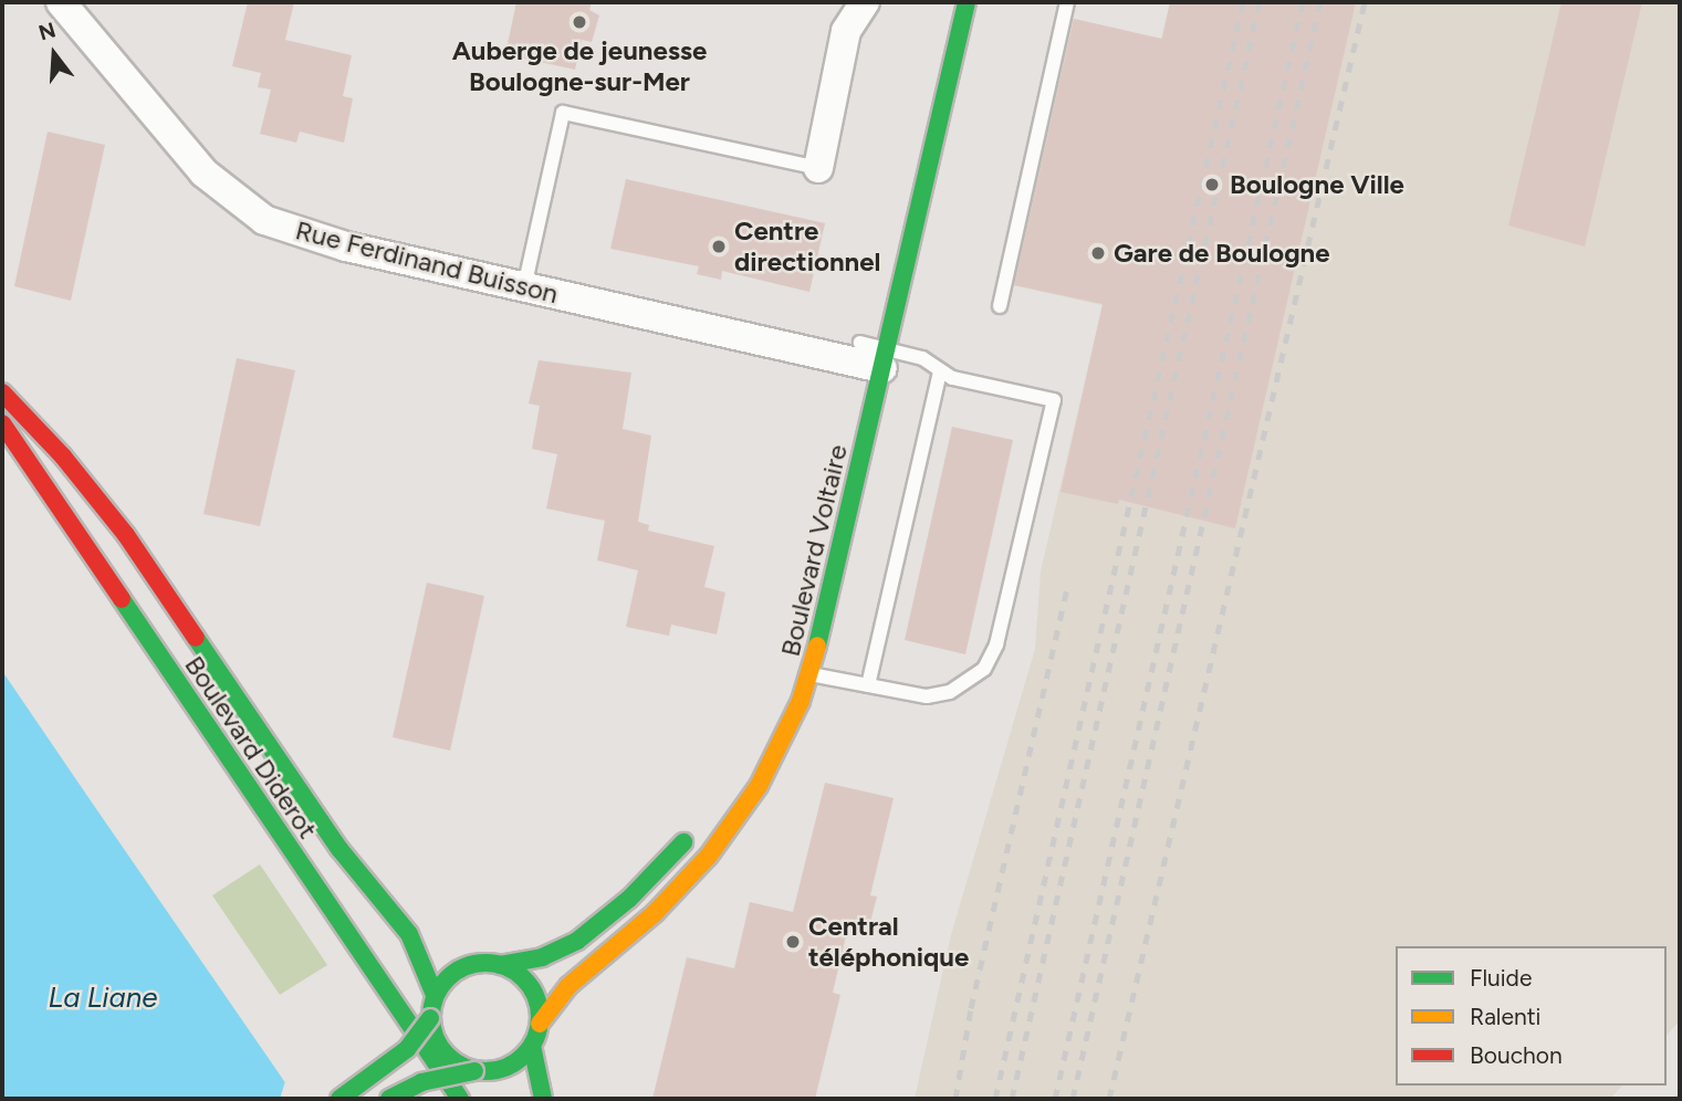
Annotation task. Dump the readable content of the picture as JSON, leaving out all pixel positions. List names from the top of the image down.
{
  "streets": {
    "street": ["Rue Ferdinand Buisson", "Boulevard Voltaire", "Boulevard Diderot"]
  },
  "crossings": [
    ["Rue Ferdinand Buisson", "Boulevard Voltaire"],
    ["Boulevard Voltaire", "Boulevard Diderot"]
  ],
  "water": ["La Liane"],
  "places": [
    "Auberge de jeunesse Boulogne-sur-Mer",
    "Boulogne Ville",
    "Centre directionnel",
    "Gare de Boulogne",
    "Central téléphonique"
  ],
  "legend": ["Fluide", "Ralenti", "Bouchon"],
  "north": "top"
}
